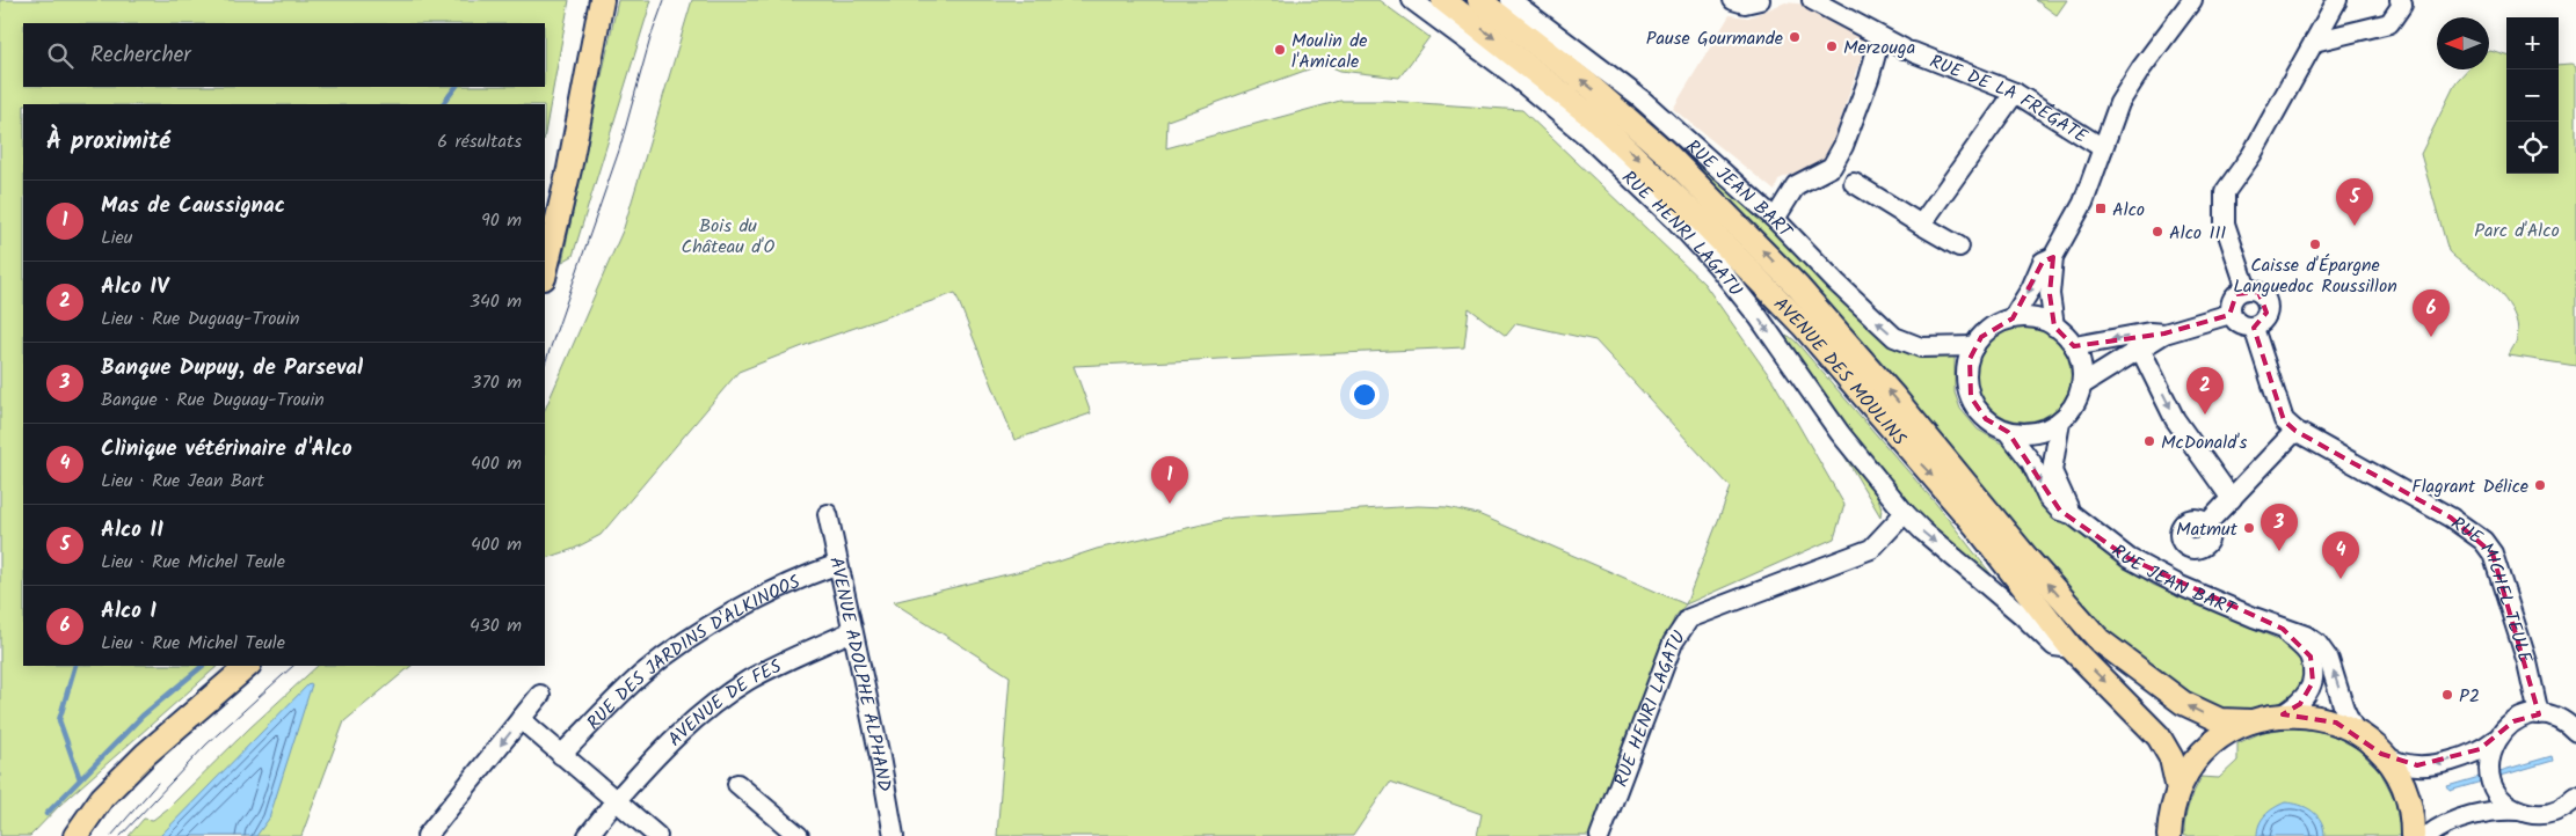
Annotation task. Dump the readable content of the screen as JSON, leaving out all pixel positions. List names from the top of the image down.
{
  "streets": {
    "main road": ["AVENUE DES MOULINS"],
    "street": [
      "RUE DE LA FRÉGATE",
      "RUE JEAN BART",
      "RUE HENRI LAGATU",
      "RUE MICHEL TEULE",
      "RUE DES JARDINS D'ALKINOOS",
      "AVENUE ADOLPHE ALPHAND",
      "AVENUE DE FÈS"
    ]
  },
  "crossings": [
    ["RUE HENRI LAGATU", "AVENUE DES MOULINS"],
    ["RUE DES JARDINS D'ALKINOOS", "AVENUE ADOLPHE ALPHAND"],
    ["AVENUE ADOLPHE ALPHAND", "AVENUE DE FÈS"]
  ],
  "one_way": ["RUE HENRI LAGATU"],
  "parks": ["Bois du Château d'O", "Parc d'Alco"],
  "places": {
    "other": [
      "Pause Gourmande",
      "Merzouga",
      "Moulin de l'Amicale",
      "Alco III",
      "Caisse d'Épargne Languedoc Roussillon",
      "McDonald's",
      "Flagrant Délice",
      "Matmut",
      "P2"
    ],
    "transit": ["Alco"]
  },
  "north": "left",
  "page": {
    "map_buttons": ["+", "−"],
    "search": "Rechercher",
    "heading": ["À proximité", "6 résultats"],
    "pins": [
      "5",
      "6",
      "2",
      "1",
      "3",
      "4"
    ],
    "list": [
      {
        "mark": "1",
        "name": "Mas de Caussignac",
        "note": "Lieu",
        "value": "90 m"
      },
      {
        "mark": "2",
        "name": "Alco IV",
        "note": "Lieu · Rue Duguay-Trouin",
        "value": "340 m"
      },
      {
        "mark": "3",
        "name": "Banque Dupuy, de Parseval",
        "note": "Banque · Rue Duguay-Trouin",
        "value": "370 m"
      },
      {
        "mark": "4",
        "name": "Clinique vétérinaire d'Alco",
        "note": "Lieu · Rue Jean Bart",
        "value": "400 m"
      },
      {
        "mark": "5",
        "name": "Alco II",
        "note": "Lieu · Rue Michel Teule",
        "value": "400 m"
      },
      {
        "mark": "6",
        "name": "Alco I",
        "note": "Lieu · Rue Michel Teule",
        "value": "430 m"
      }
    ]
  }
}
